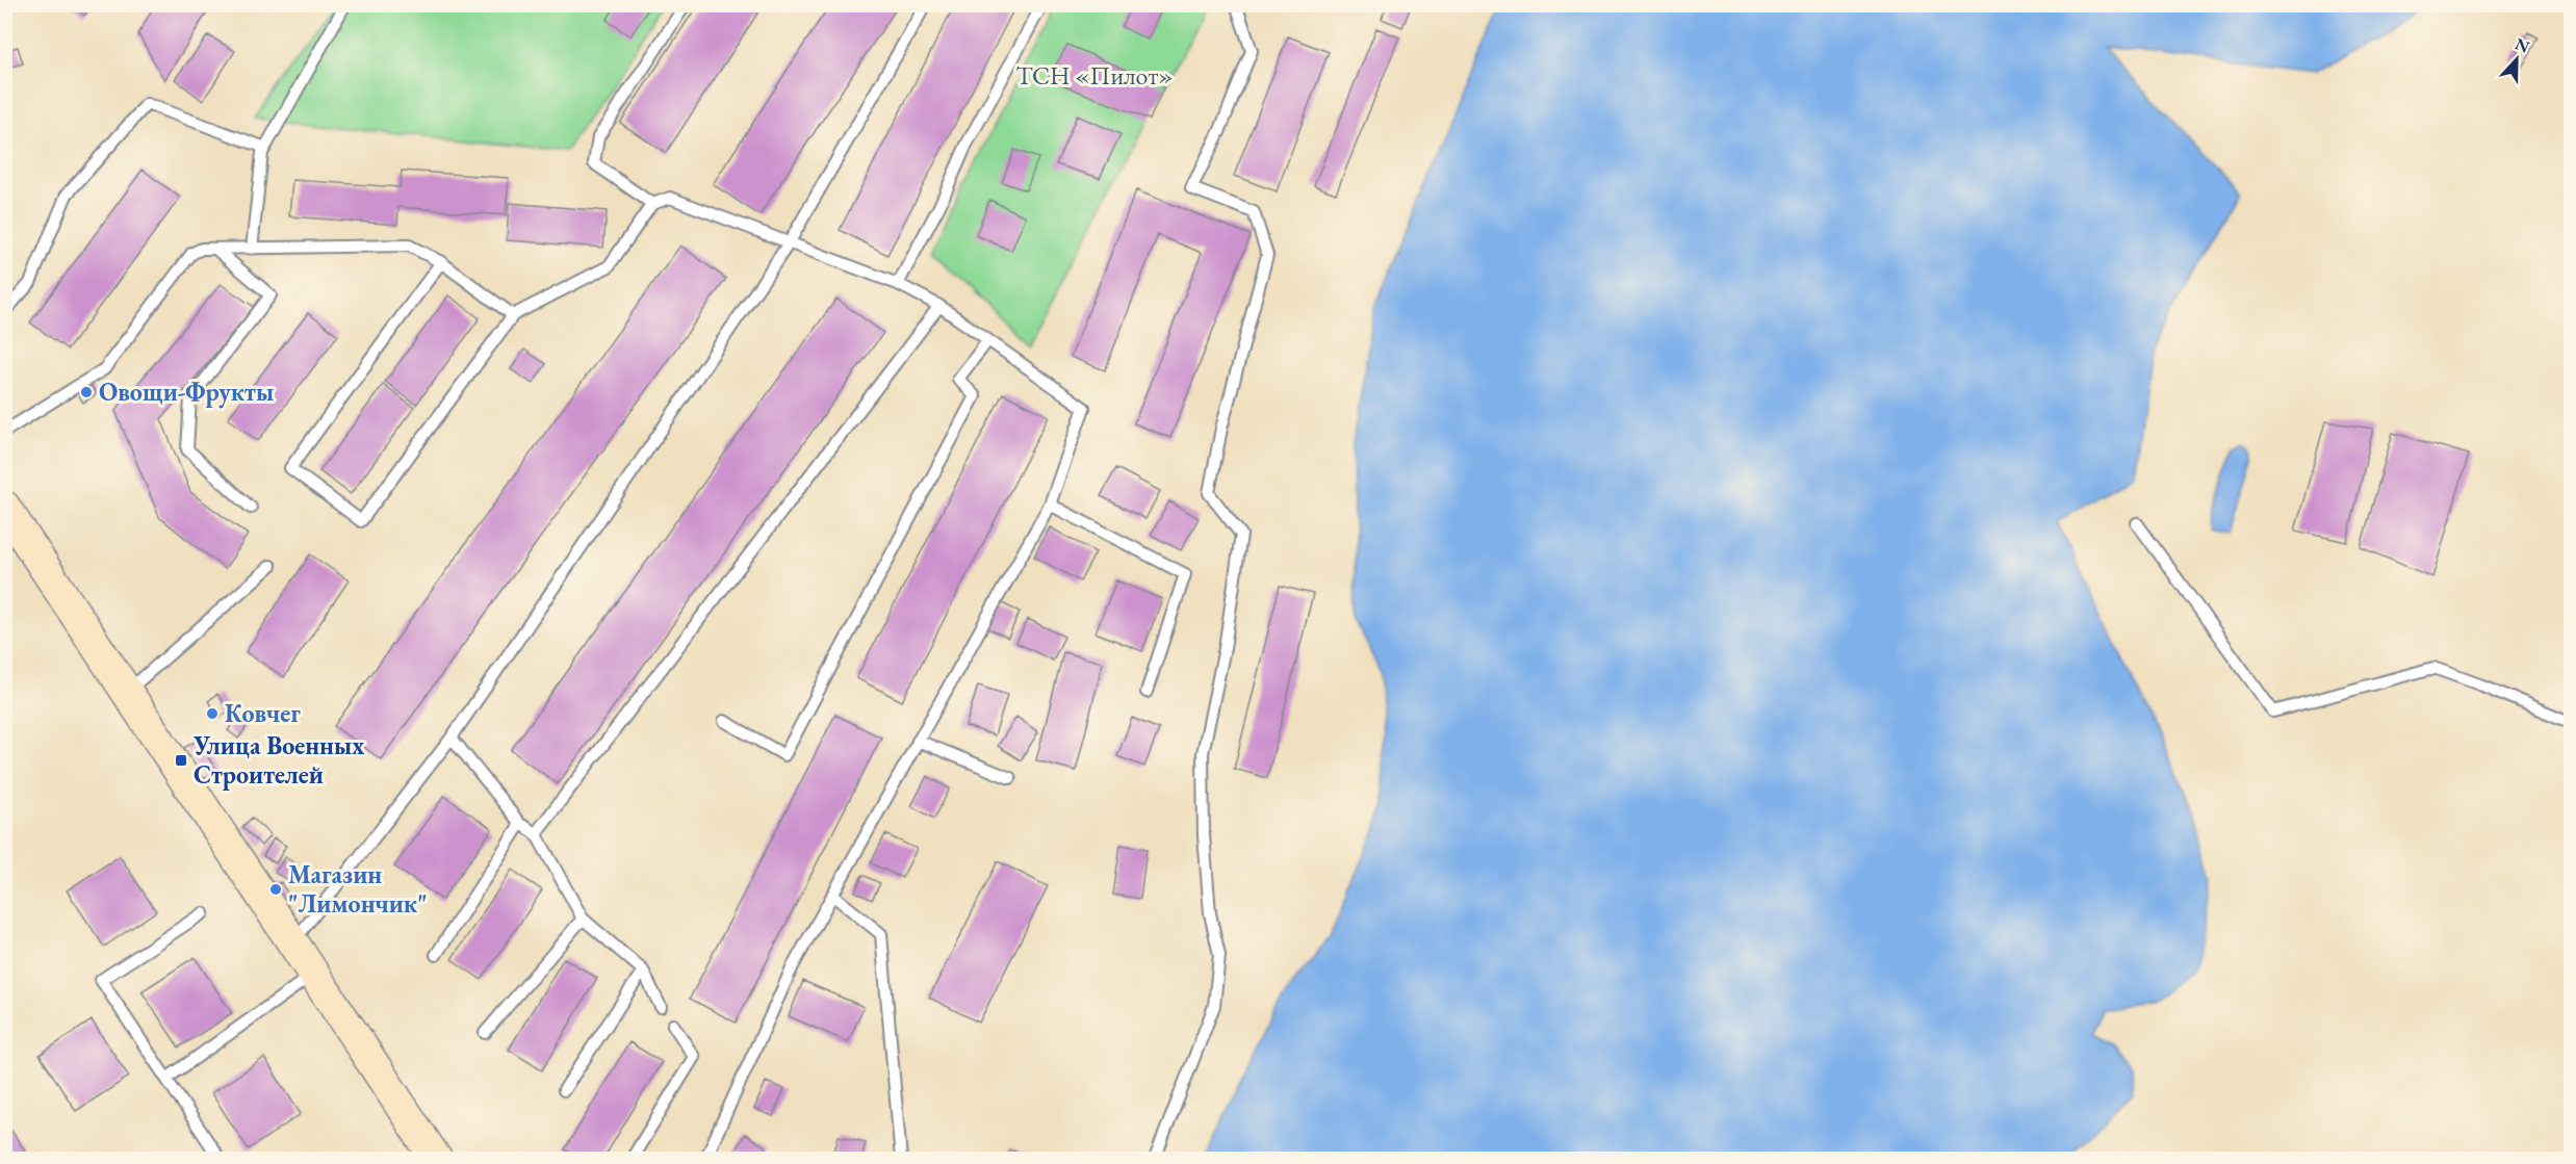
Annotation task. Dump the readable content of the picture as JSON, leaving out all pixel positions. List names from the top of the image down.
{
  "parks": ["ТСН «Пилот»"],
  "places": {
    "other": ["Овощи-Фрукты", "Ковчег", "Магазин \"Лимончик\""],
    "transit": ["Улица Военных Строителей"]
  },
  "north": "top"
}
